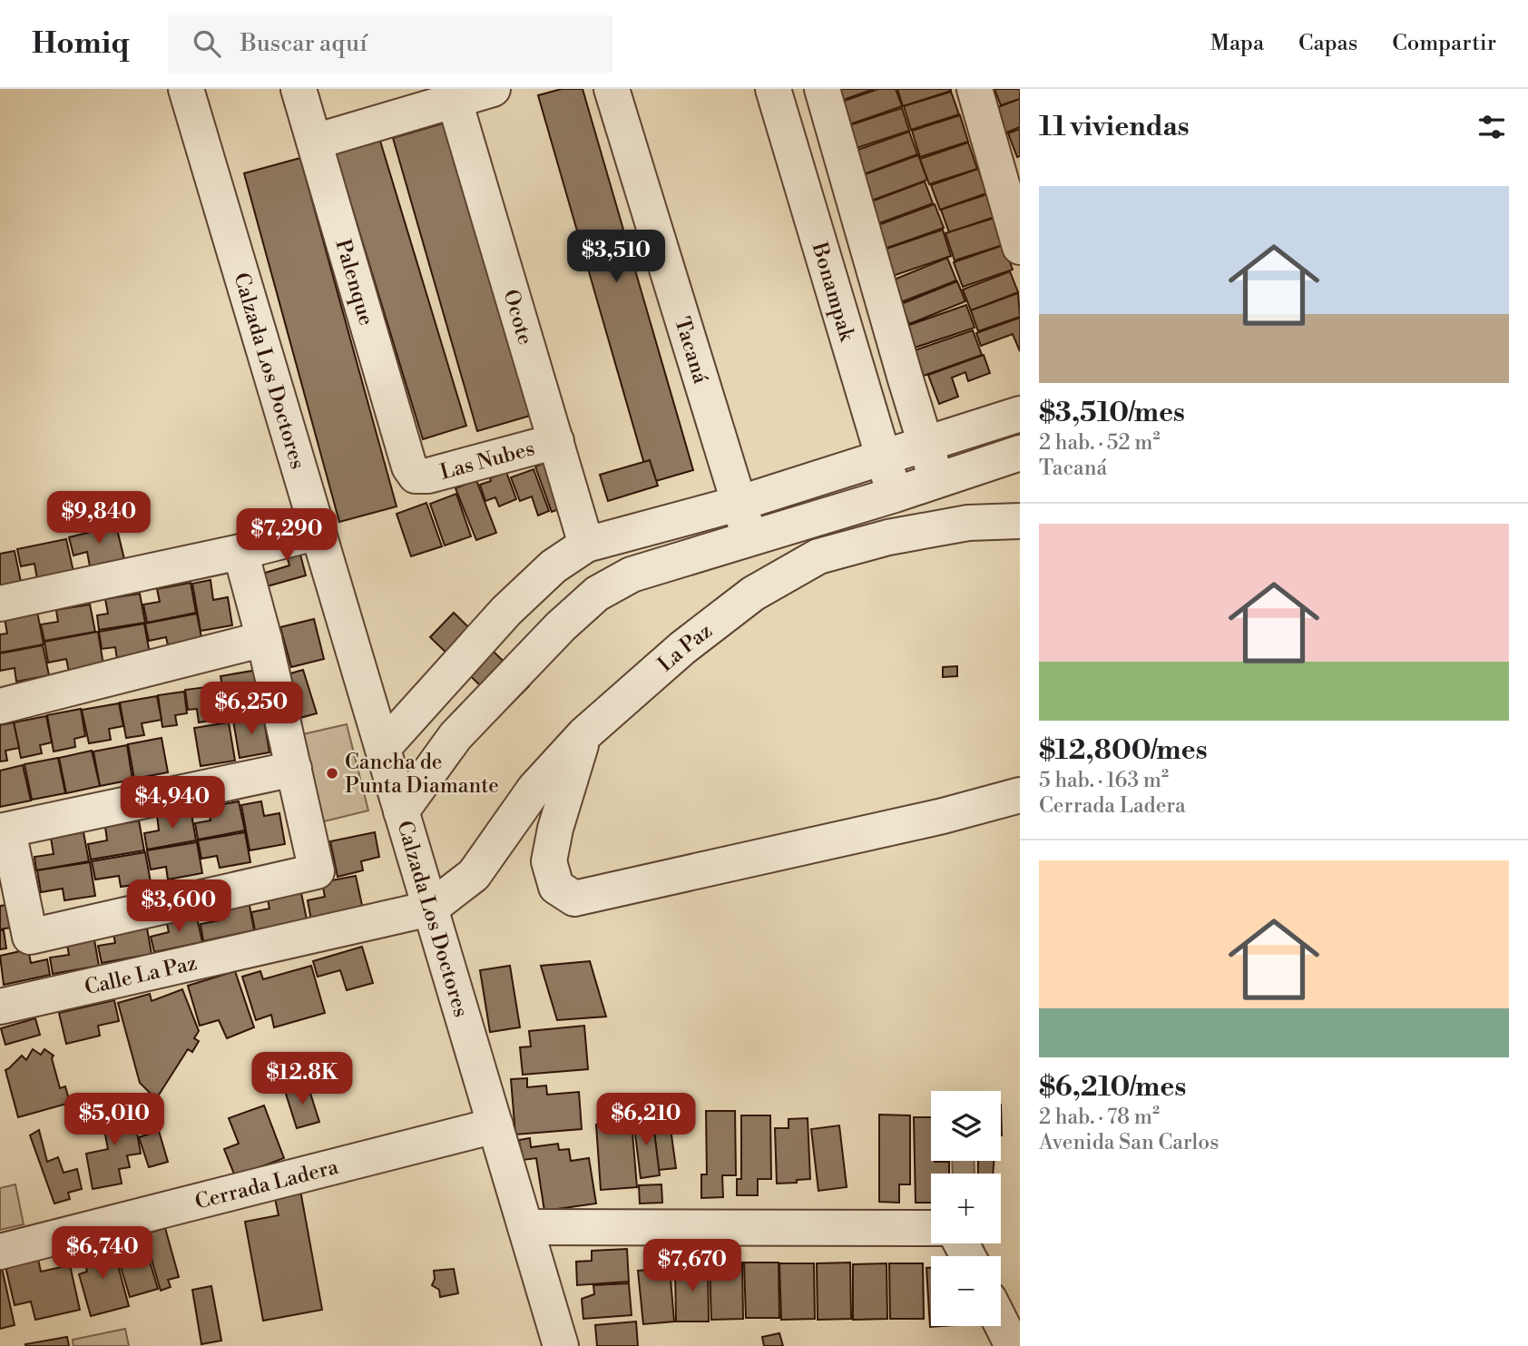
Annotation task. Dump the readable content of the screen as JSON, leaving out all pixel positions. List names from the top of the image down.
{
  "streets": {
    "street": [
      "Palenque",
      "Bonampak",
      "Ocote",
      "Tacaná",
      "Calzada Los Doctores",
      "Las Nubes",
      "La Paz",
      "Calle La Paz",
      "Cerrada Ladera"
    ]
  },
  "crossings": [
    ["Palenque", "Las Nubes"],
    ["Ocote", "Las Nubes"],
    ["Calzada Los Doctores", "La Paz"],
    ["Calzada Los Doctores", "Calle La Paz"],
    ["Calzada Los Doctores", "Cerrada Ladera"],
    ["La Paz", "Calle La Paz"]
  ],
  "places": ["Cancha de Punta Diamante"],
  "page": {
    "header": "Homiq",
    "search": "Buscar aquí",
    "nav": ["Mapa", "Capas", "Compartir"],
    "heading": "11 viviendas",
    "list": [
      {
        "name": "$3,510/mes",
        "note": "2 hab. · 52 m² · Tacaná"
      },
      {
        "name": "$12,800/mes",
        "note": "5 hab. · 163 m² · Cerrada Ladera"
      },
      {
        "name": "$6,210/mes",
        "note": "2 hab. · 78 m² · Avenida San Carlos"
      }
    ],
    "price": [
      "$3,510",
      "$9,840",
      "$7,290",
      "$6,250",
      "$4,940",
      "$3,600",
      "$12.8K",
      "$5,010",
      "$6,210",
      "$6,740",
      "$7,670"
    ],
    "map_buttons": ["+", "−"]
  }
}
